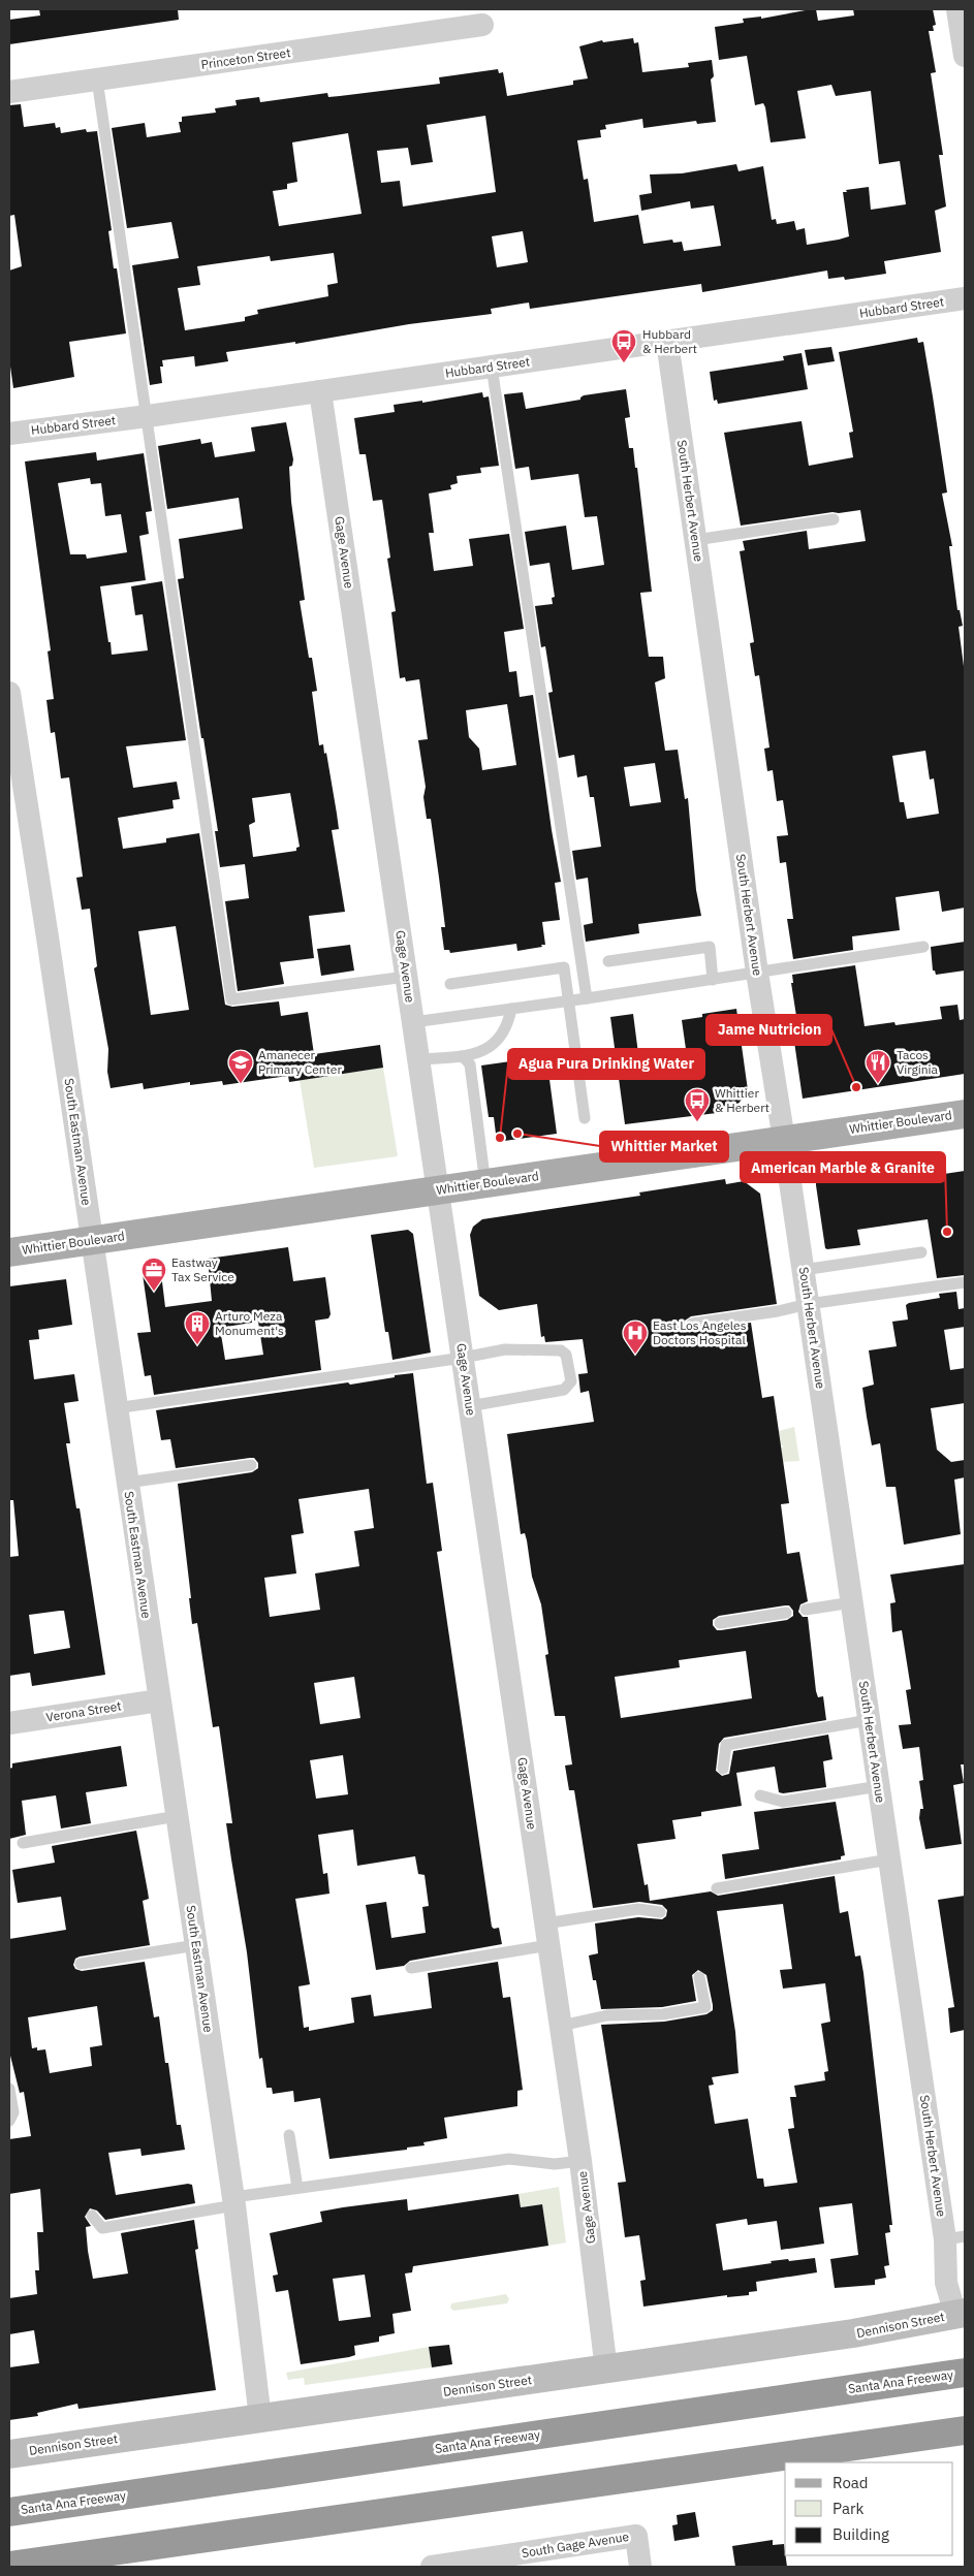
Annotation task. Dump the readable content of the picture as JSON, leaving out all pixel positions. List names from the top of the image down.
{
  "streets": {
    "highway": ["Santa Ana Freeway"],
    "main road": ["Whittier Boulevard"],
    "street": [
      "Princeton Street",
      "Hubbard Street",
      "South Herbert Avenue",
      "Gage Avenue",
      "South Eastman Avenue",
      "Verona Street",
      "Dennison Street",
      "South Gage Avenue"
    ]
  },
  "crossings": [
    ["Hubbard Street", "South Herbert Avenue"],
    ["Hubbard Street", "Gage Avenue"],
    ["South Herbert Avenue", "Whittier Boulevard"],
    ["South Herbert Avenue", "Dennison Street"],
    ["Gage Avenue", "Whittier Boulevard"],
    ["Gage Avenue", "Dennison Street"],
    ["Whittier Boulevard", "South Eastman Avenue"],
    ["South Eastman Avenue", "Verona Street"],
    ["South Eastman Avenue", "Dennison Street"]
  ],
  "places": {
    "bus stop": ["Hubbard & Herbert", "Whittier & Herbert"],
    "school or university": ["Amanecer Primary Center"],
    "restaurant": ["Tacos Virginia"],
    "other": [
      "Jame Nutricion",
      "Whittier Market",
      "Agua Pura Drinking Water",
      "American Marble & Granite"
    ],
    "office": ["Eastway Tax Service"],
    "building": ["Arturo Meza Monument's"],
    "hospital": ["East Los Angeles Doctors Hospital"]
  },
  "legend": ["Road", "Park", "Building"]
}
